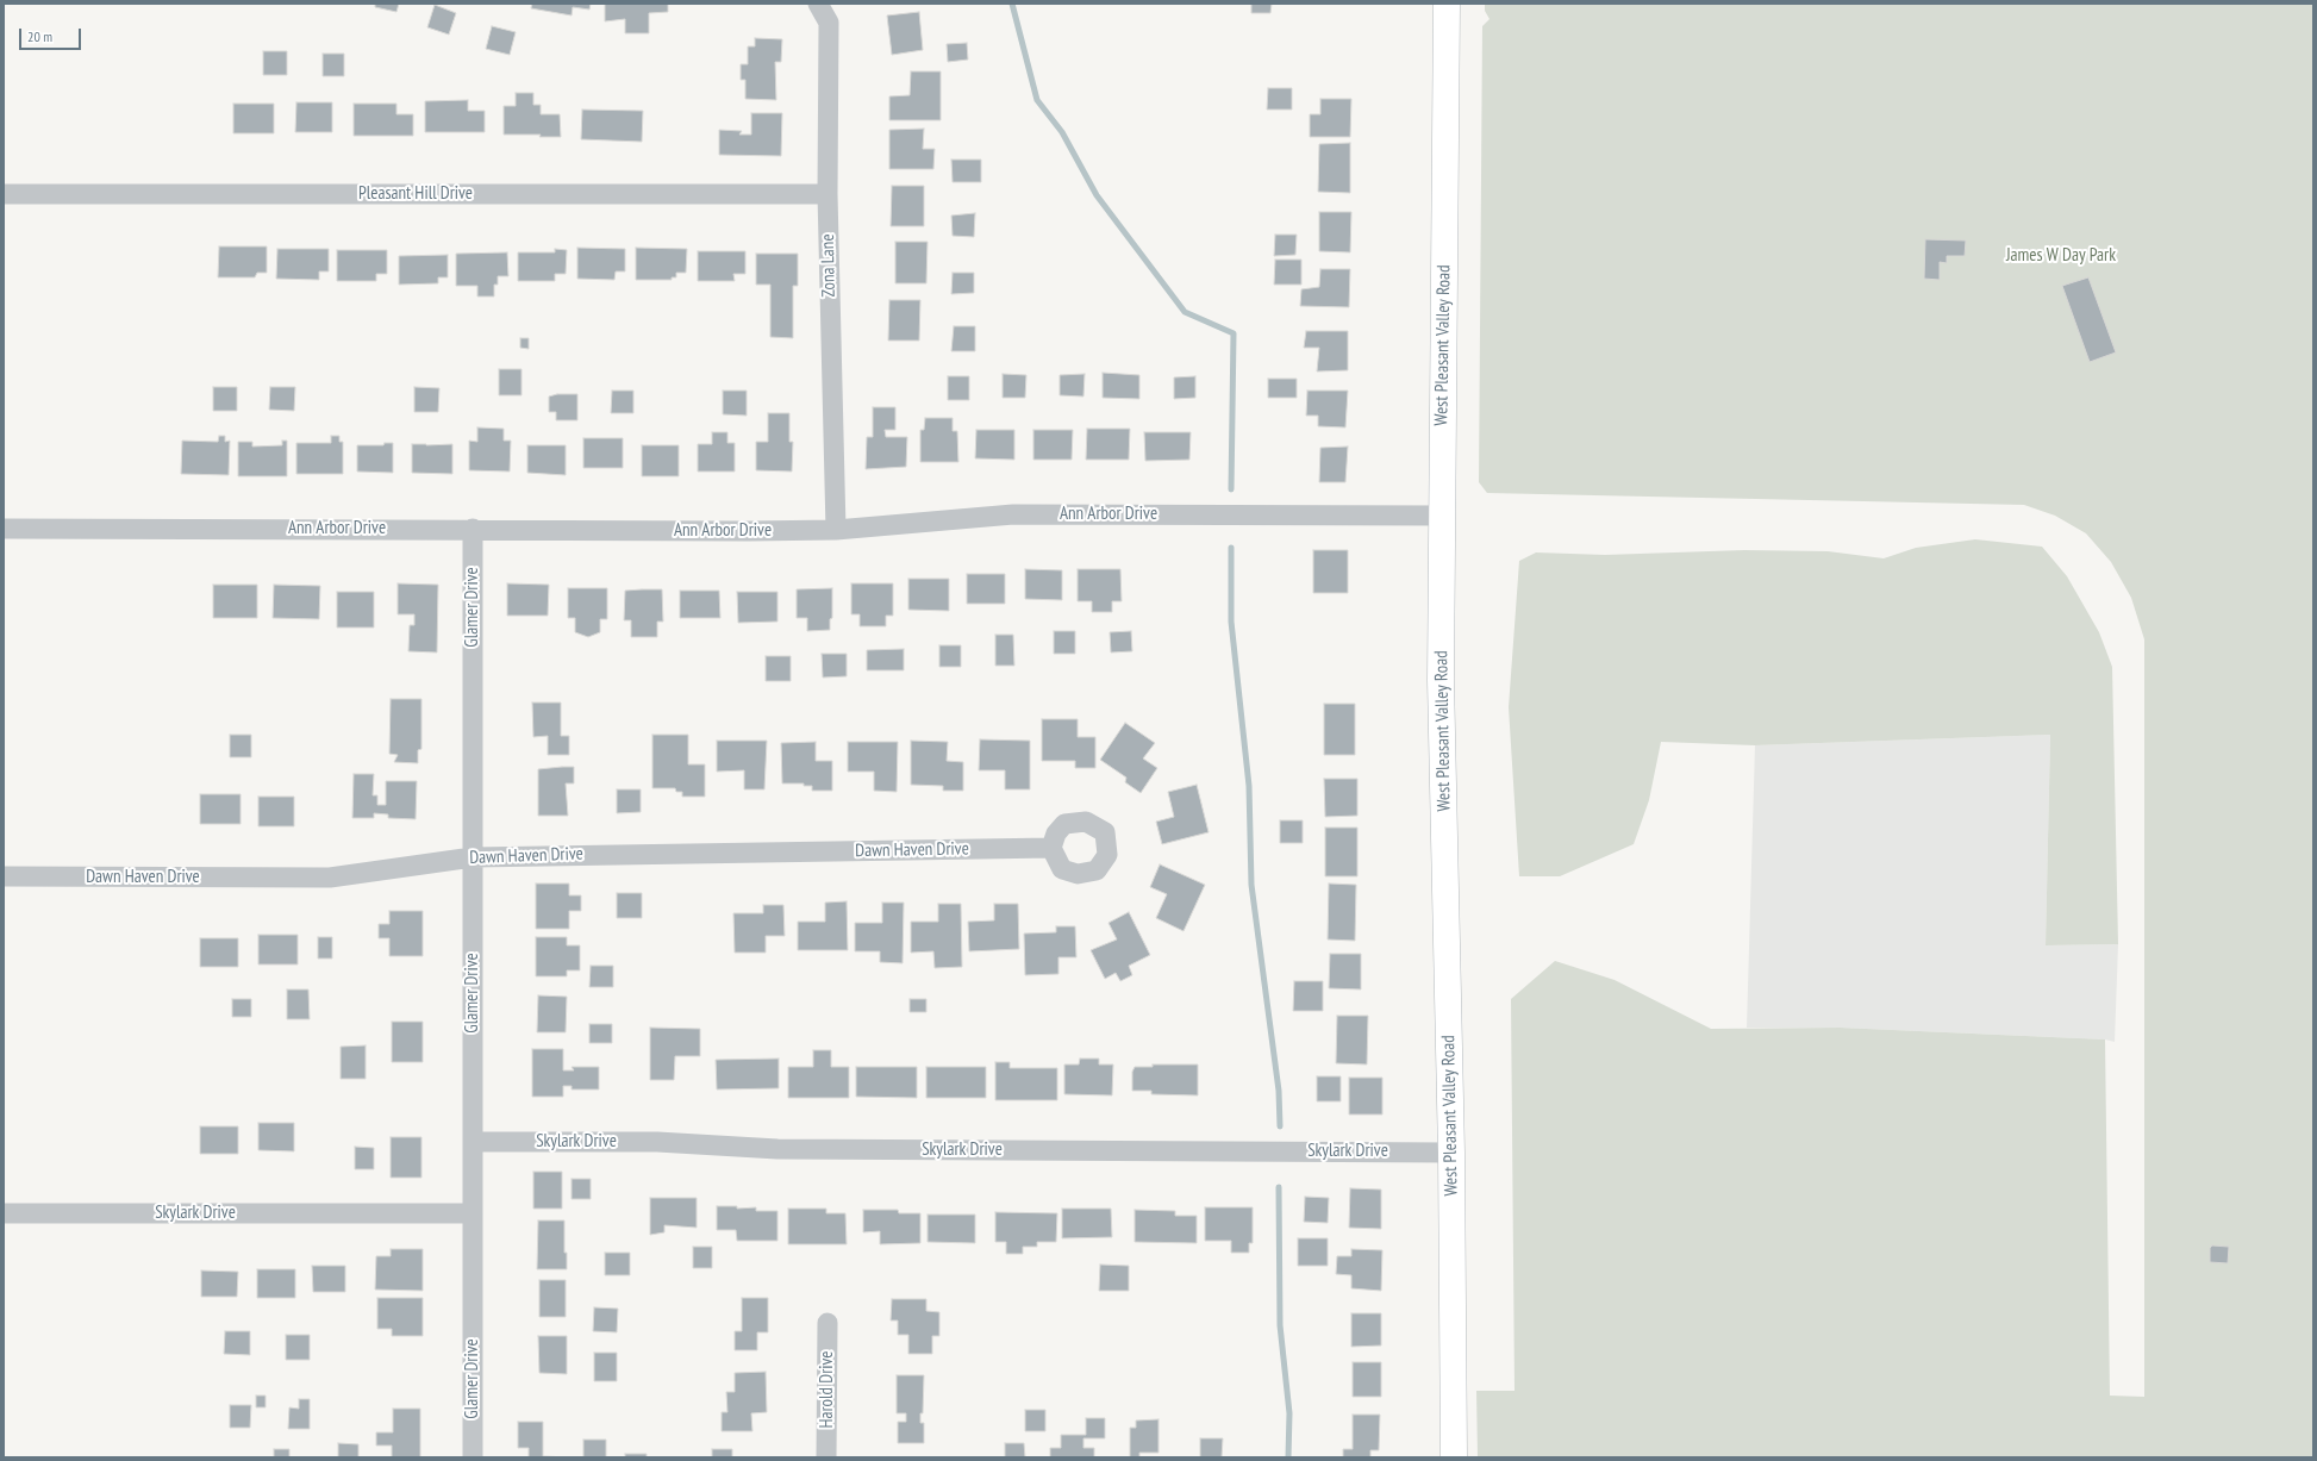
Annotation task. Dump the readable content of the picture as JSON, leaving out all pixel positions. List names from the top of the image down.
{
  "streets": {
    "main road": ["West Pleasant Valley Road"],
    "street": [
      "Pleasant Hill Drive",
      "Zona Lane",
      "Ann Arbor Drive",
      "Glamer Drive",
      "Dawn Haven Drive",
      "Skylark Drive",
      "Harold Drive"
    ]
  },
  "crossings": [
    ["Pleasant Hill Drive", "Zona Lane"],
    ["Zona Lane", "Ann Arbor Drive"],
    ["West Pleasant Valley Road", "Ann Arbor Drive"],
    ["West Pleasant Valley Road", "Skylark Drive"],
    ["Ann Arbor Drive", "Glamer Drive"],
    ["Glamer Drive", "Dawn Haven Drive"],
    ["Glamer Drive", "Skylark Drive"]
  ],
  "parks": ["James W Day Park"],
  "scale_bar": "20 m"
}
